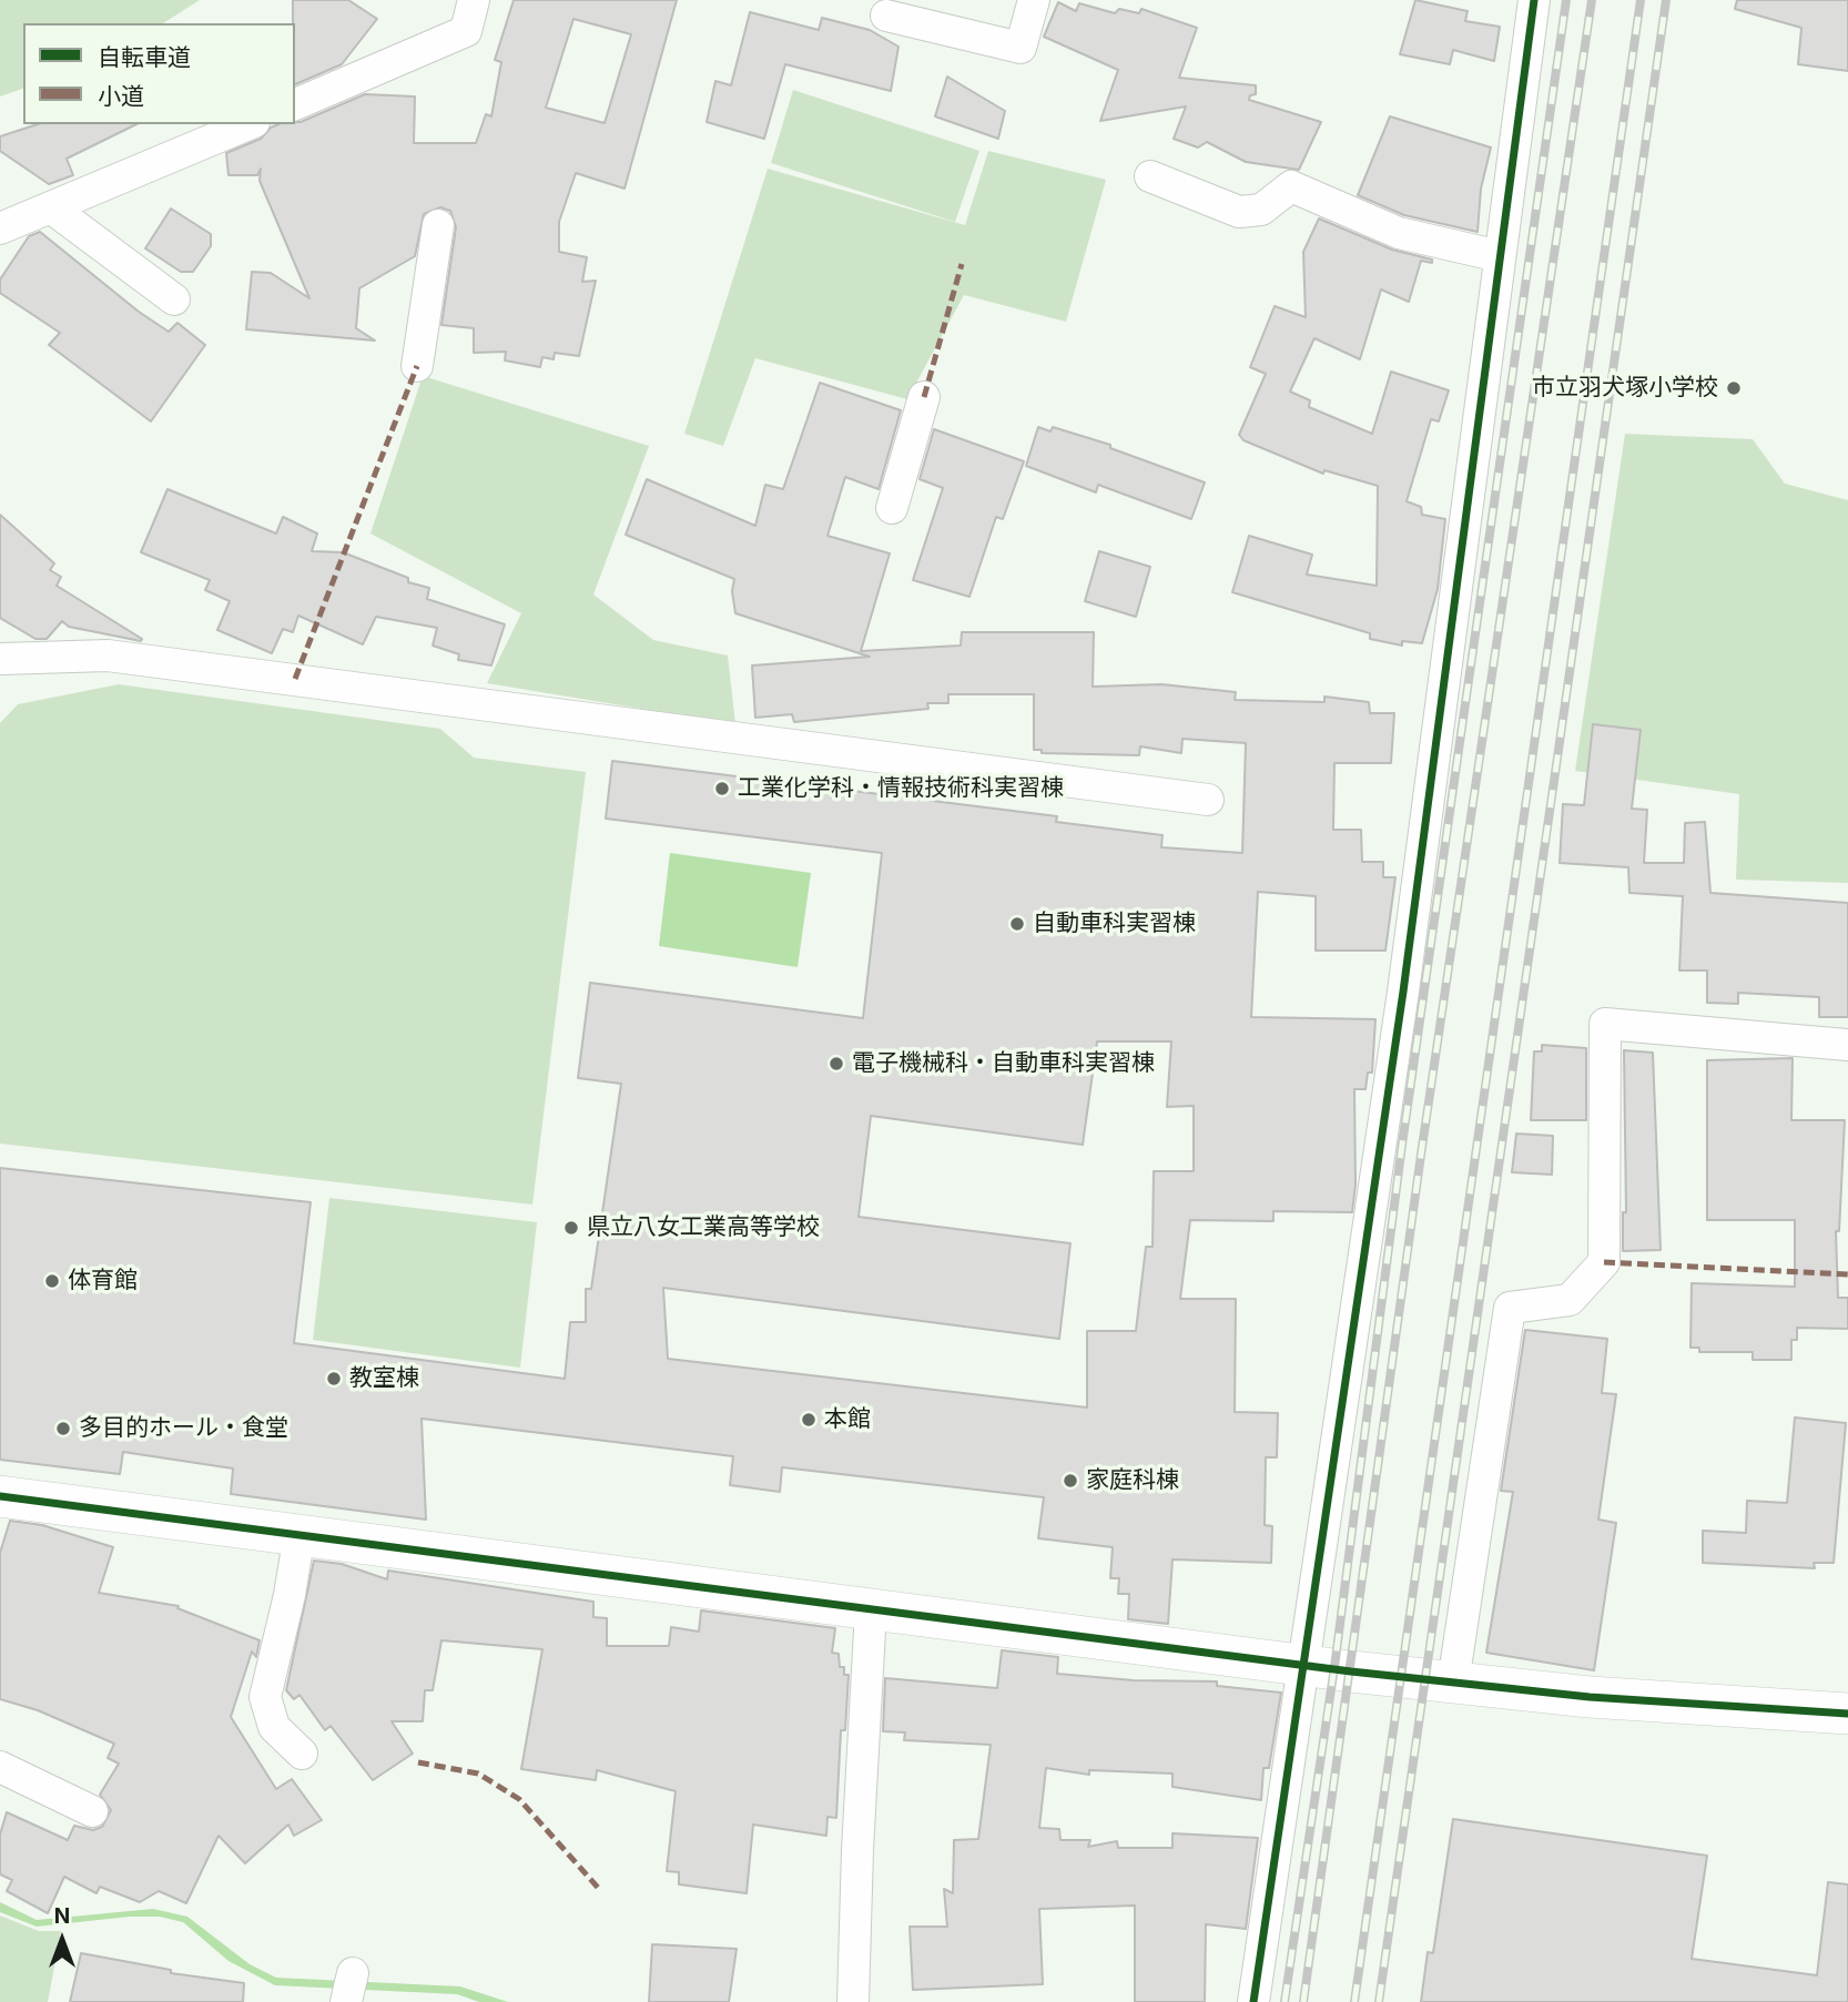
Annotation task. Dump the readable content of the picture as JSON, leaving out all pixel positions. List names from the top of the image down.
{
  "places": [
    "市立羽犬塚小学校",
    "工業化学科・情報技術科実習棟",
    "自動車科実習棟",
    "電子機械科・自動車科実習棟",
    "県立八女工業高等学校",
    "体育館",
    "教室棟",
    "本館",
    "多目的ホール・食堂",
    "家庭科棟"
  ],
  "legend": ["自転車道", "小道"],
  "north": "top"
}
